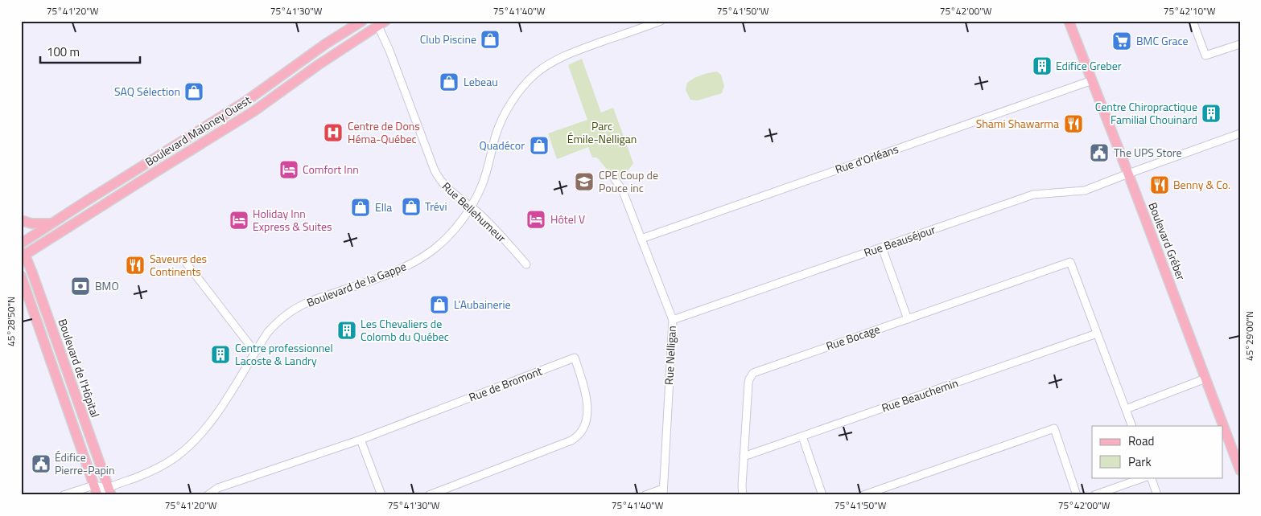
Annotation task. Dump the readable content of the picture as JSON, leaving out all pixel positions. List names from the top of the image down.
{
  "streets": {
    "main road": ["Boulevard Maloney Ouest", "Boulevard Gréber", "Boulevard de l'Hôpital"],
    "street": [
      "Rue d'Orléans",
      "Rue Bellehumeur",
      "Rue Beauséjour",
      "Boulevard de la Gappe",
      "Rue Bocage",
      "Rue Nelligan",
      "Rue de Bromont",
      "Rue Beauchemin"
    ]
  },
  "crossings": [
    ["Boulevard Maloney Ouest", "Rue Bellehumeur"],
    ["Boulevard Maloney Ouest", "Boulevard de l'Hôpital"],
    ["Rue d'Orléans", "Boulevard Gréber"],
    ["Rue d'Orléans", "Rue Nelligan"],
    ["Rue Bellehumeur", "Boulevard de la Gappe"],
    ["Rue Beauséjour", "Boulevard Gréber"],
    ["Rue Beauséjour", "Rue Nelligan"],
    ["Boulevard de la Gappe", "Boulevard de l'Hôpital"],
    ["Rue Bocage", "Rue Beauchemin"]
  ],
  "parks": ["Parc Émile-Nelligan"],
  "places": {
    "shop": [
      "Club Piscine",
      "Lebeau",
      "SAQ Sélection",
      "Quadécor",
      "Trévi",
      "Ella",
      "L'Aubainerie"
    ],
    "supermarket": ["BMC Grace"],
    "building": [
      "Edifice Greber",
      "Centre Chiropractique Familial Chouinard",
      "Les Chevaliers de Colomb du Québec",
      "Centre professionnel Lacoste & Landry"
    ],
    "restaurant": ["Shami Shawarma", "Benny & Co.", "Saveurs des Continents"],
    "hospital": ["Centre de Dons Héma-Québec"],
    "public building": ["The UPS Store", "Édifice Pierre-Papin"],
    "hotel": ["Comfort Inn", "Hôtel V", "Holiday Inn Express & Suites"],
    "school or university": ["CPE Coup de Pouce inc"],
    "bank": ["BMO"]
  },
  "legend": ["Road", "Park"],
  "scale_bar": "100 m",
  "coordinates": [
    "75°41'20\"W",
    "75°41'30\"W",
    "75°41'40\"W",
    "75°41'50\"W",
    "75°42'00\"W",
    "75°42'10\"W",
    "45°28'50\"N",
    "45°29'00\"N"
  ]
}
